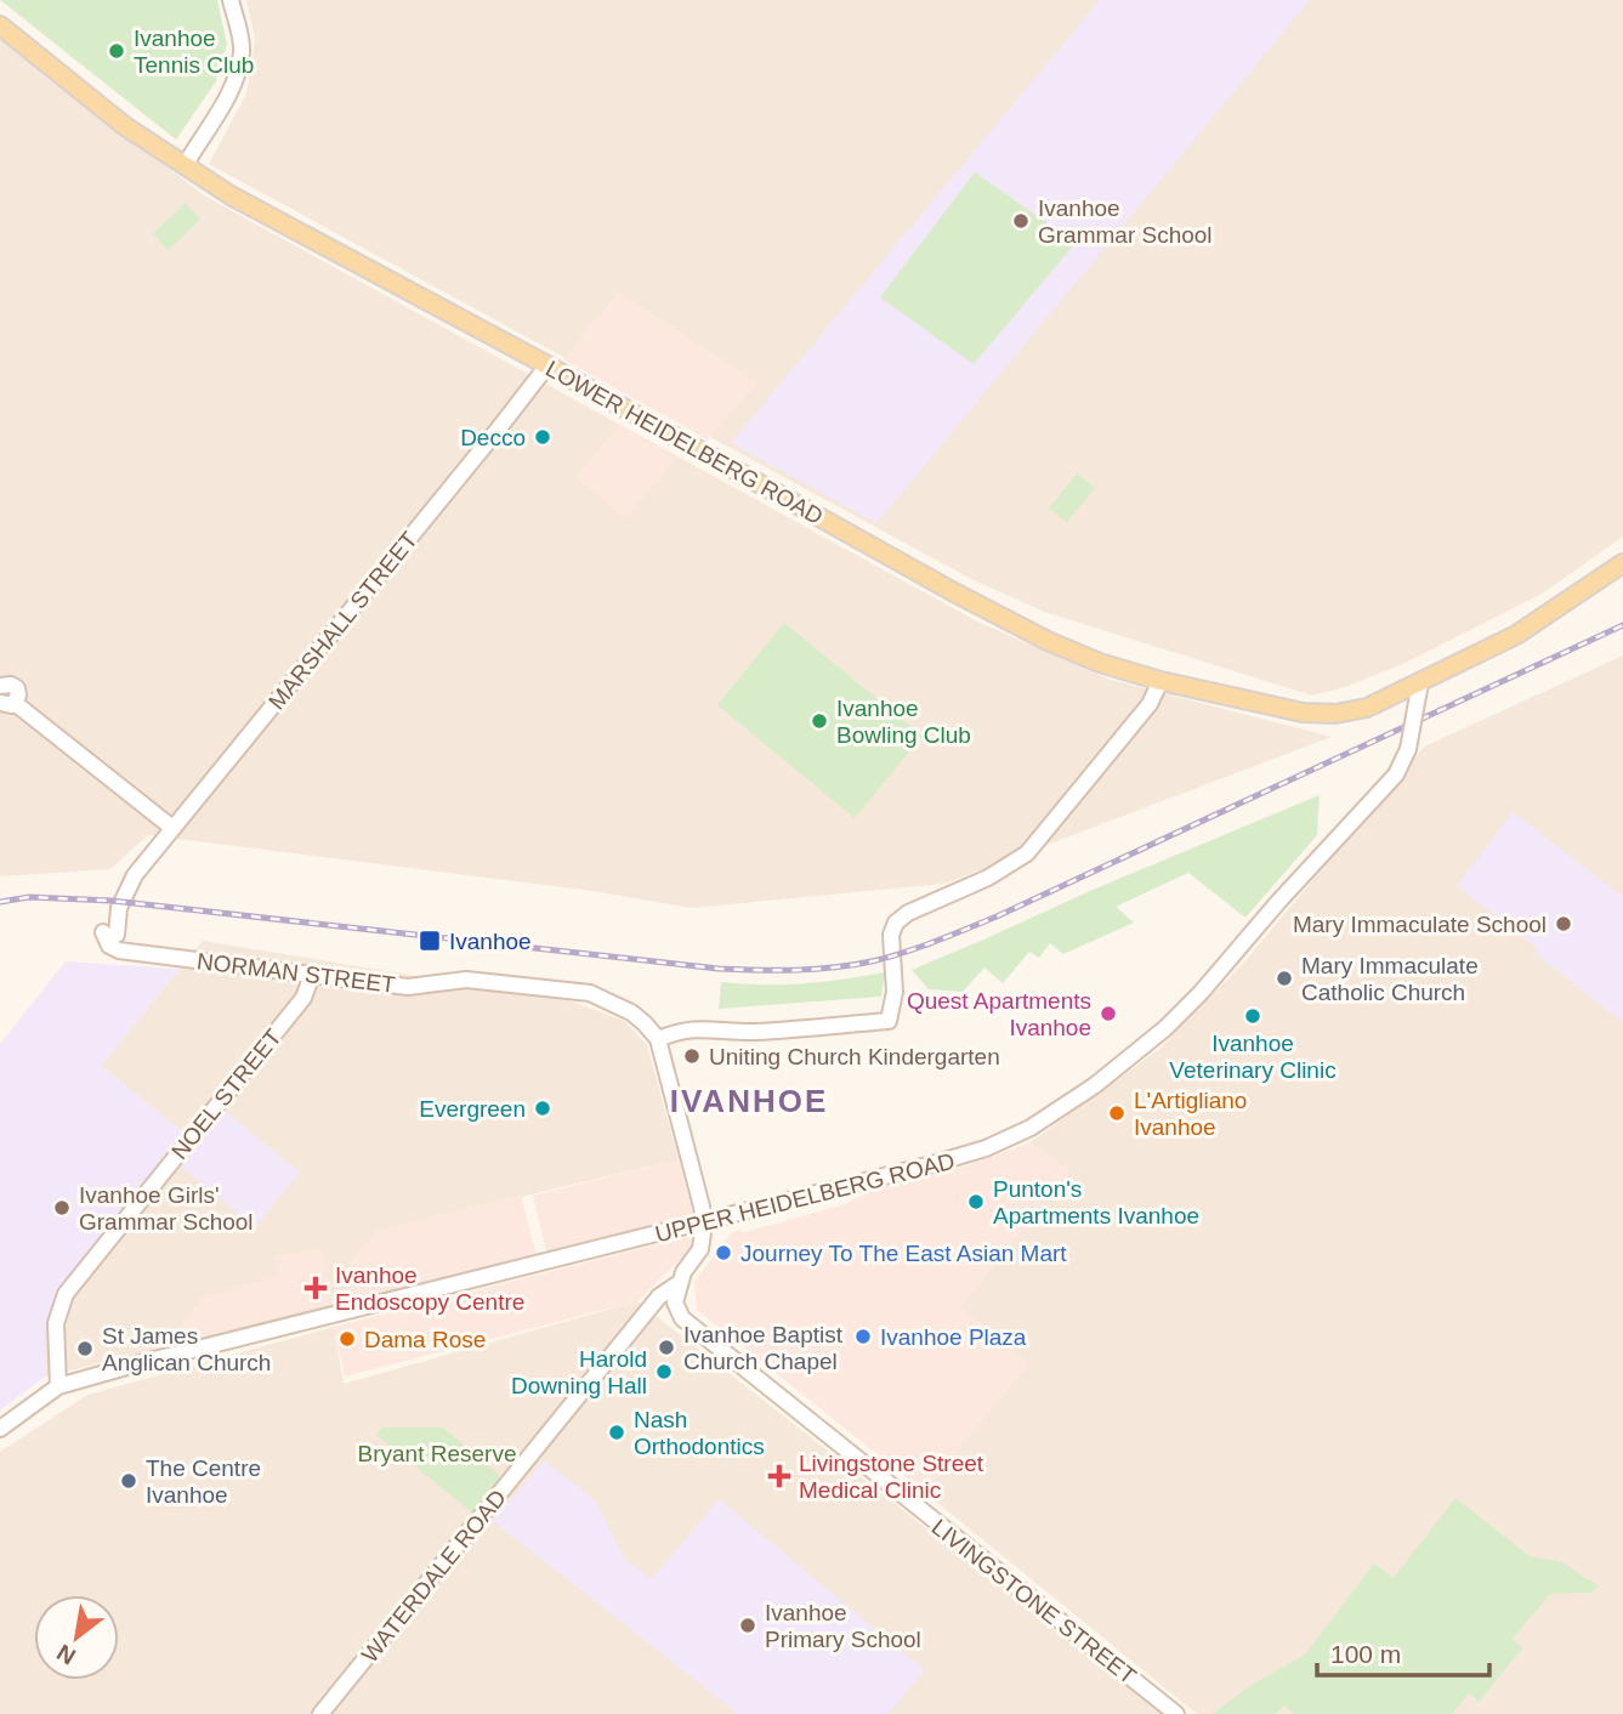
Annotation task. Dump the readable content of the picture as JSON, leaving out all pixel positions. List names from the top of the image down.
{
  "streets": {
    "main road": ["LOWER HEIDELBERG ROAD"],
    "street": [
      "MARSHALL STREET",
      "NORMAN STREET",
      "NOEL STREET",
      "UPPER HEIDELBERG ROAD",
      "WATERDALE ROAD",
      "LIVINGSTONE STREET"
    ]
  },
  "crossings": [
    ["LOWER HEIDELBERG ROAD", "MARSHALL STREET"],
    ["LOWER HEIDELBERG ROAD", "UPPER HEIDELBERG ROAD"],
    ["MARSHALL STREET", "NORMAN STREET"],
    ["NORMAN STREET", "NOEL STREET"],
    ["NOEL STREET", "UPPER HEIDELBERG ROAD"],
    ["UPPER HEIDELBERG ROAD", "WATERDALE ROAD"]
  ],
  "districts": ["IVANHOE"],
  "parks": ["Bryant Reserve"],
  "places": {
    "other": [
      "Ivanhoe Tennis Club",
      "Ivanhoe Grammar School",
      "Decco",
      "Ivanhoe Bowling Club",
      "Mary Immaculate School",
      "Mary Immaculate Catholic Church",
      "Quest Apartments Ivanhoe",
      "Ivanhoe Veterinary Clinic",
      "Uniting Church Kindergarten",
      "Evergreen",
      "L'Artigliano Ivanhoe",
      "Punton's Apartments Ivanhoe",
      "Ivanhoe Girls' Grammar School",
      "Journey To The East Asian Mart",
      "Ivanhoe Plaza",
      "Dama Rose",
      "Ivanhoe Baptist Church Chapel",
      "St James Anglican Church",
      "Harold Downing Hall",
      "Nash Orthodontics",
      "The Centre Ivanhoe",
      "Ivanhoe Primary School"
    ],
    "transit": ["Ivanhoe"],
    "health": ["Ivanhoe Endoscopy Centre", "Livingstone Street Medical Clinic"]
  },
  "scale_bar": "100 m",
  "north": "bottom left"
}
